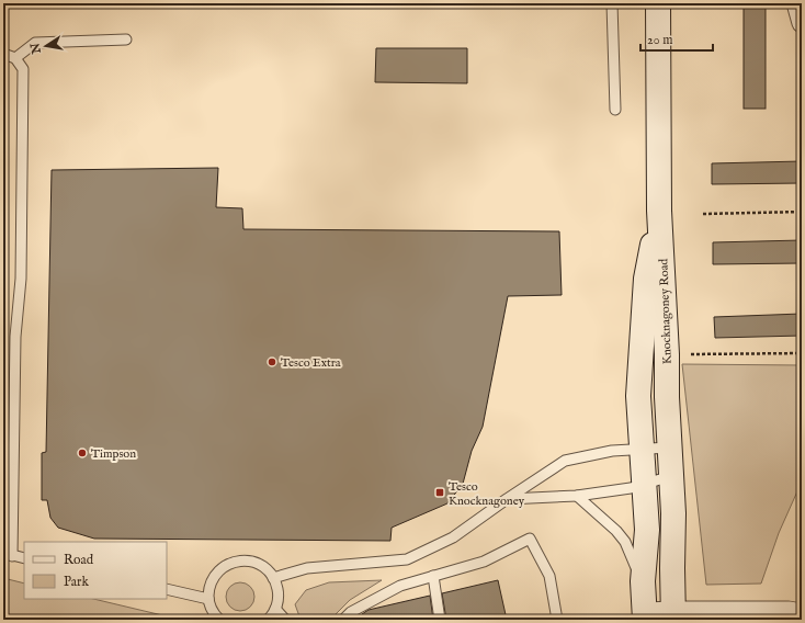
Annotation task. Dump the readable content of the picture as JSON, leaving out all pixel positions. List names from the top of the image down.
{
  "streets": {
    "street": ["Knocknagoney Road"]
  },
  "places": {
    "other": ["Tesco Extra", "Timpson"],
    "transit": ["Tesco Knocknagoney"]
  },
  "legend": ["Road", "Park"],
  "scale_bar": "20 m",
  "north": "left"
}
